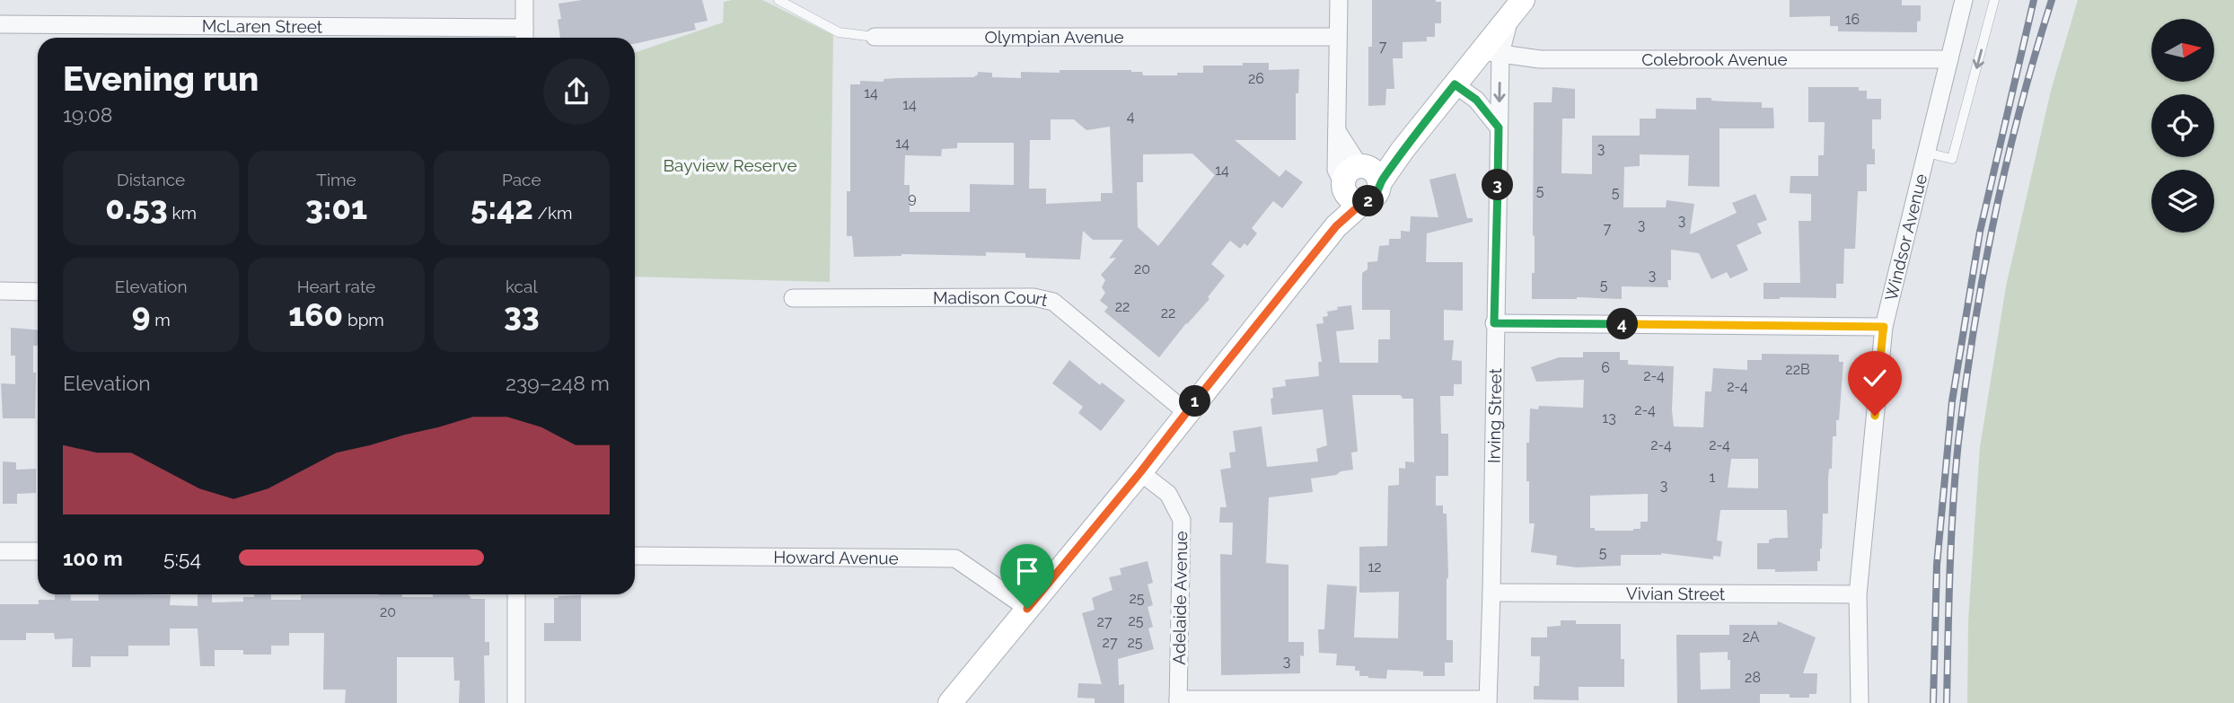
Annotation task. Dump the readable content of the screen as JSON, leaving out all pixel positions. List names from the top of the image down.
{
  "streets": {
    "street": [
      "McLaren Street",
      "Olympian Avenue",
      "Colebrook Avenue",
      "Windsor Avenue",
      "Madison Court",
      "Irving Street",
      "Howard Avenue",
      "Vivian Street",
      "Adelaide Avenue"
    ]
  },
  "crossings": [
    ["Colebrook Avenue", "Windsor Avenue"],
    ["Colebrook Avenue", "Irving Street"],
    ["Windsor Avenue", "Vivian Street"],
    ["Irving Street", "Vivian Street"]
  ],
  "parks": ["Bayview Reserve"],
  "house_numbers": [
    "16",
    "7",
    "26",
    "14",
    "14",
    "4",
    "14",
    "3",
    "14",
    "5",
    "5",
    "9",
    "3",
    "3",
    "7",
    "20",
    "3",
    "5",
    "22",
    "22",
    "6",
    "22B",
    "2-4",
    "2-4",
    "2-4",
    "13",
    "2-4",
    "2-4",
    "1",
    "3",
    "5",
    "12",
    "25",
    "20",
    "25",
    "27",
    "2A",
    "27",
    "25",
    "3",
    "28"
  ],
  "north": "right",
  "page": {
    "heading": ["Evening run", "19:08"],
    "stats": [
      ["Distance", "0.53 km"],
      ["Time", "3:01"],
      ["Pace", "5:42 /km"],
      ["Elevation", "9 m"],
      ["Heart rate", "160 bpm"],
      ["kcal", "33"]
    ],
    "pins": [
      "3",
      "2",
      "4",
      "1"
    ],
    "chart": ["Elevation", "239–248 m"],
    "list": [
      {
        "name": "100 m",
        "note": "5:54"
      }
    ]
  }
}
